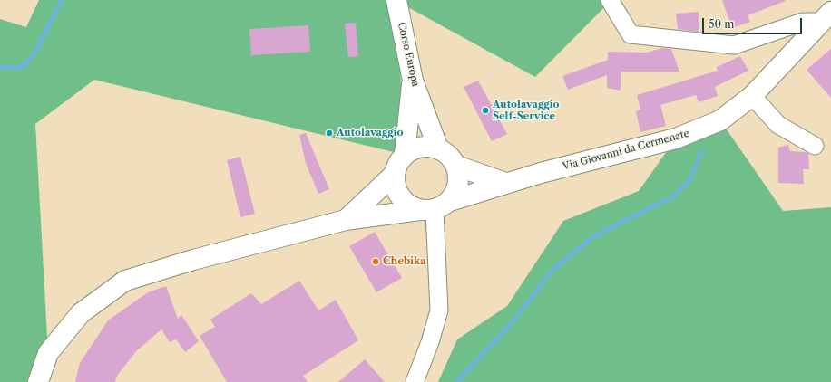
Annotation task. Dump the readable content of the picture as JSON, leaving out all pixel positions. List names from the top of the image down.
{
  "streets": {
    "main road": ["Corso Europa", "Via Giovanni da Cermenate"]
  },
  "crossings": [
    ["Corso Europa", "Via Giovanni da Cermenate"]
  ],
  "places": ["Autolavaggio Self-Service", "Autolavaggio", "Chebika"],
  "scale_bar": "50 m"
}
